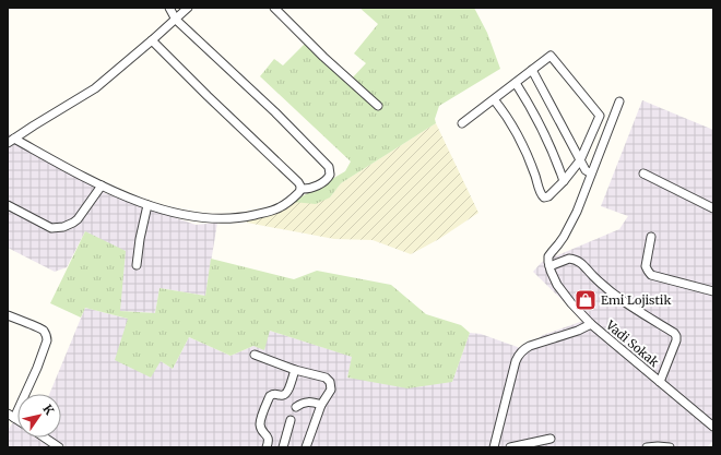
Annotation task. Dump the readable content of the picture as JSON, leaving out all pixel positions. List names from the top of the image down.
{
  "streets": {
    "street": ["Vadi Sokak"]
  },
  "places": {
    "shop": ["Emi Lojistik"]
  },
  "north": "top right"
}
